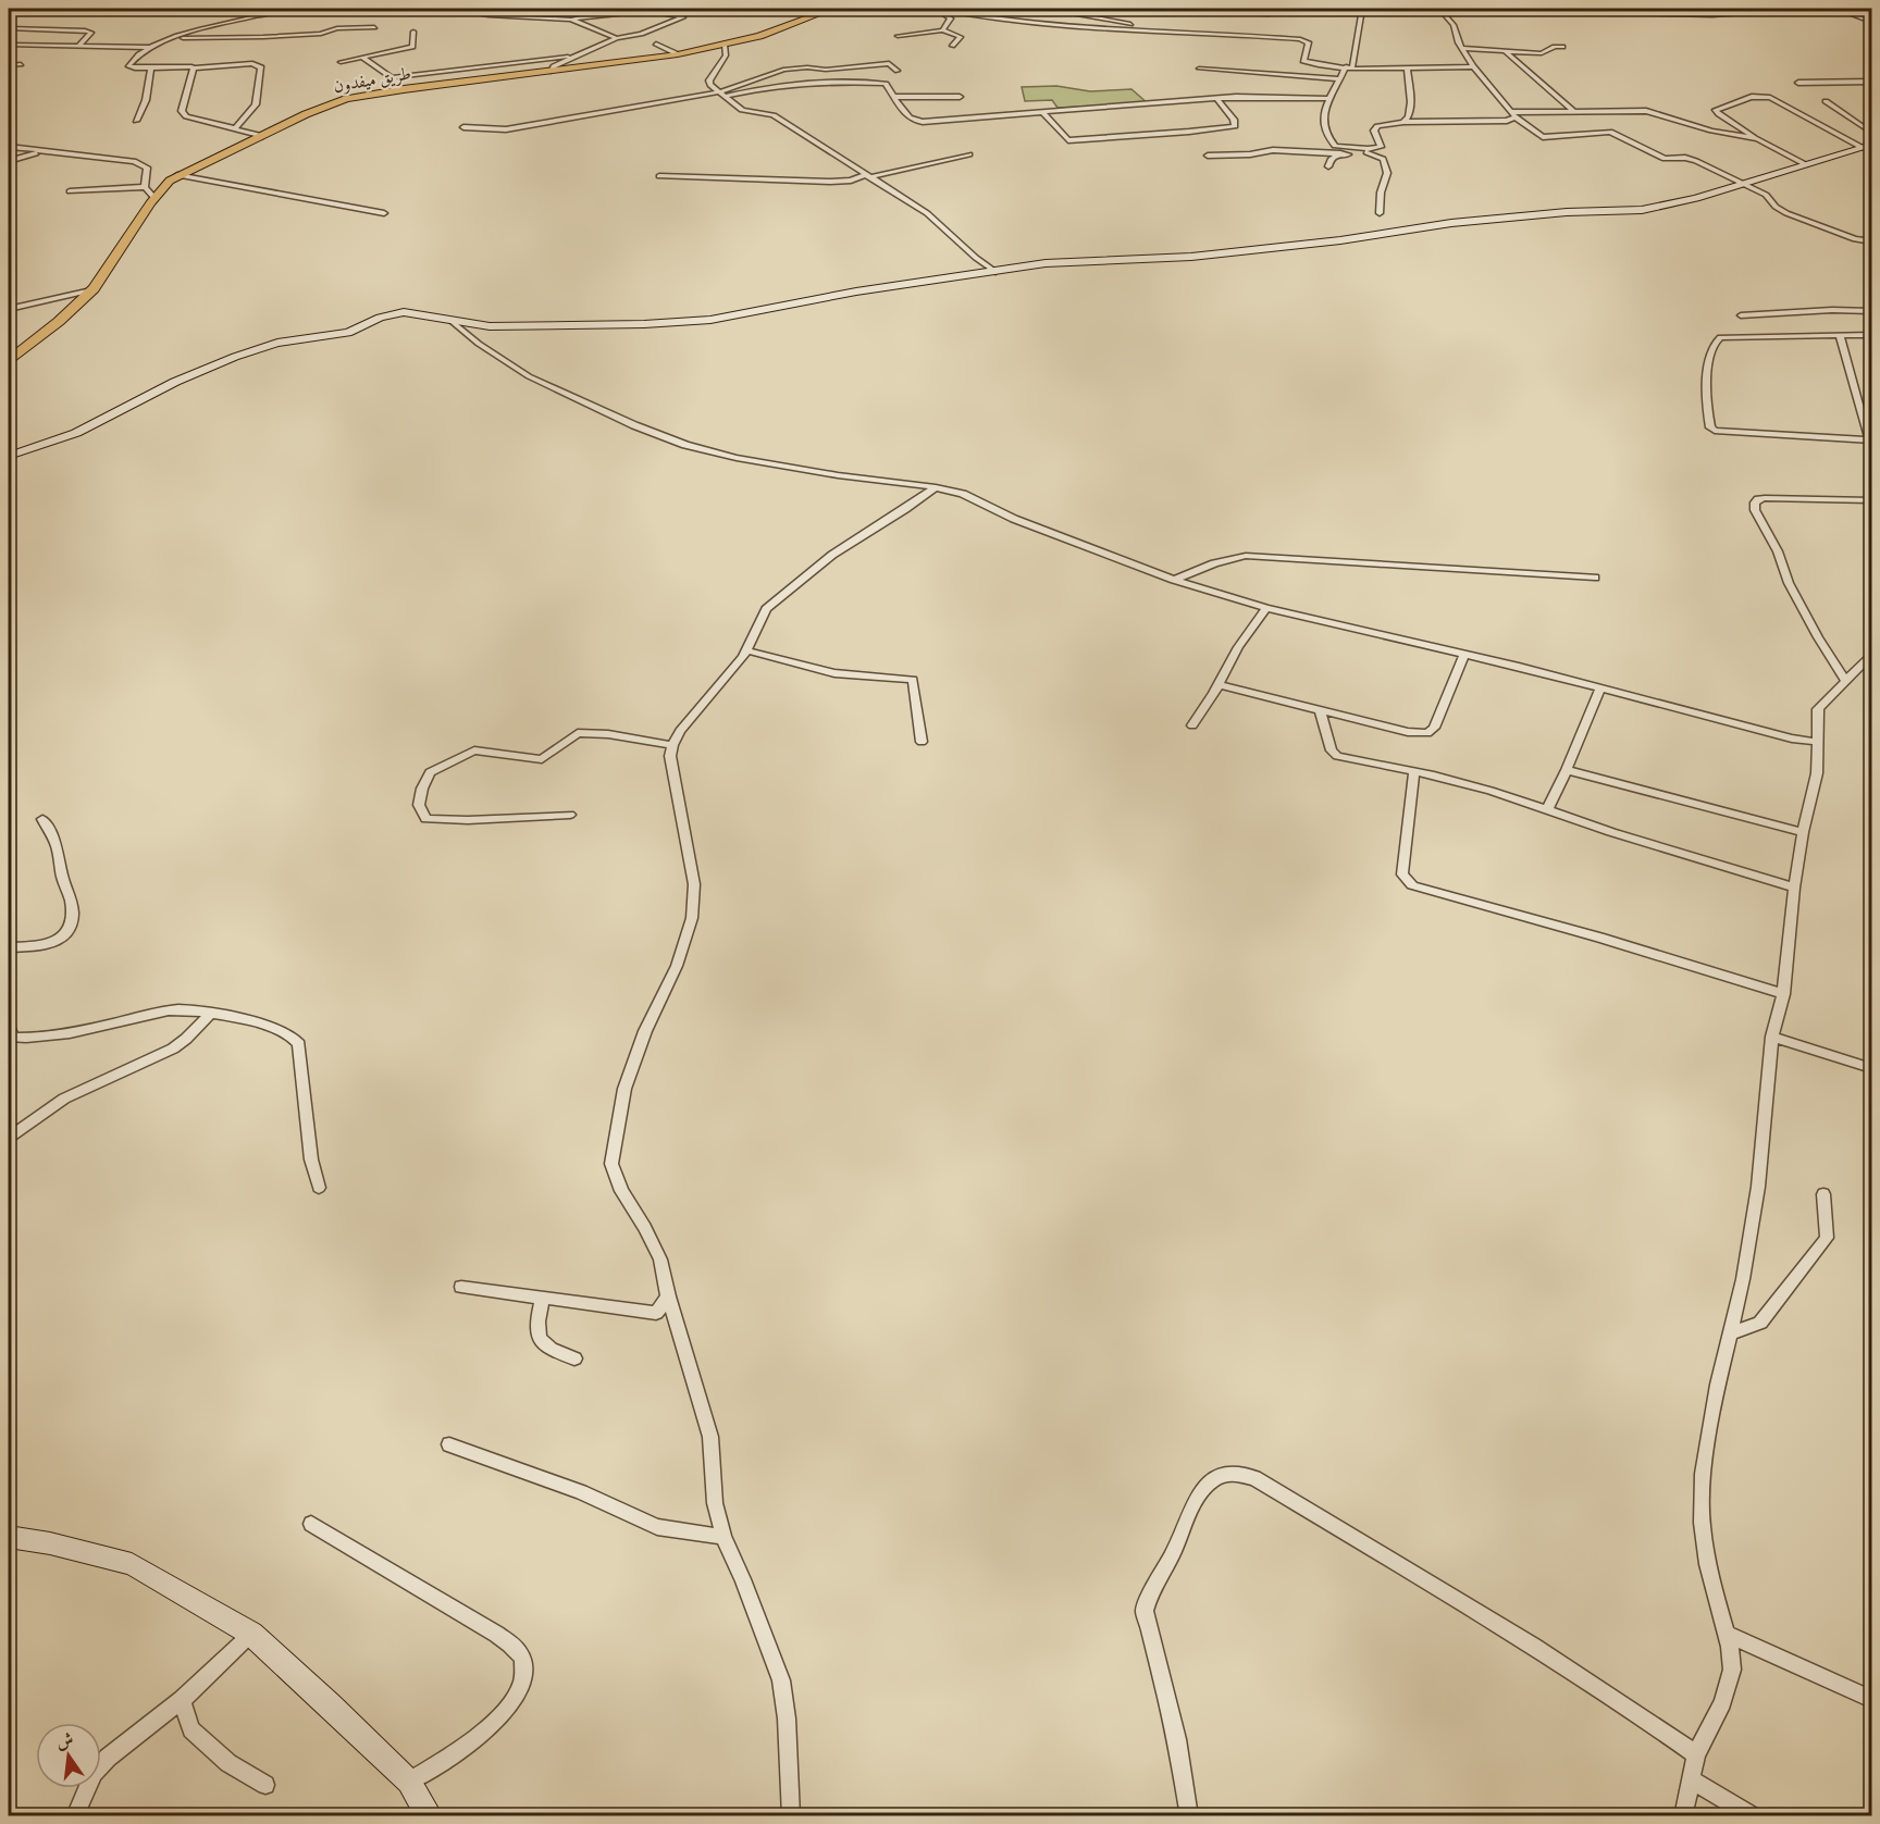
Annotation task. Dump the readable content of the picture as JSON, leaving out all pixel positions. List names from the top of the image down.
{
  "streets": {
    "main road": ["طريق ميفدون"]
  },
  "north": "top"
}
